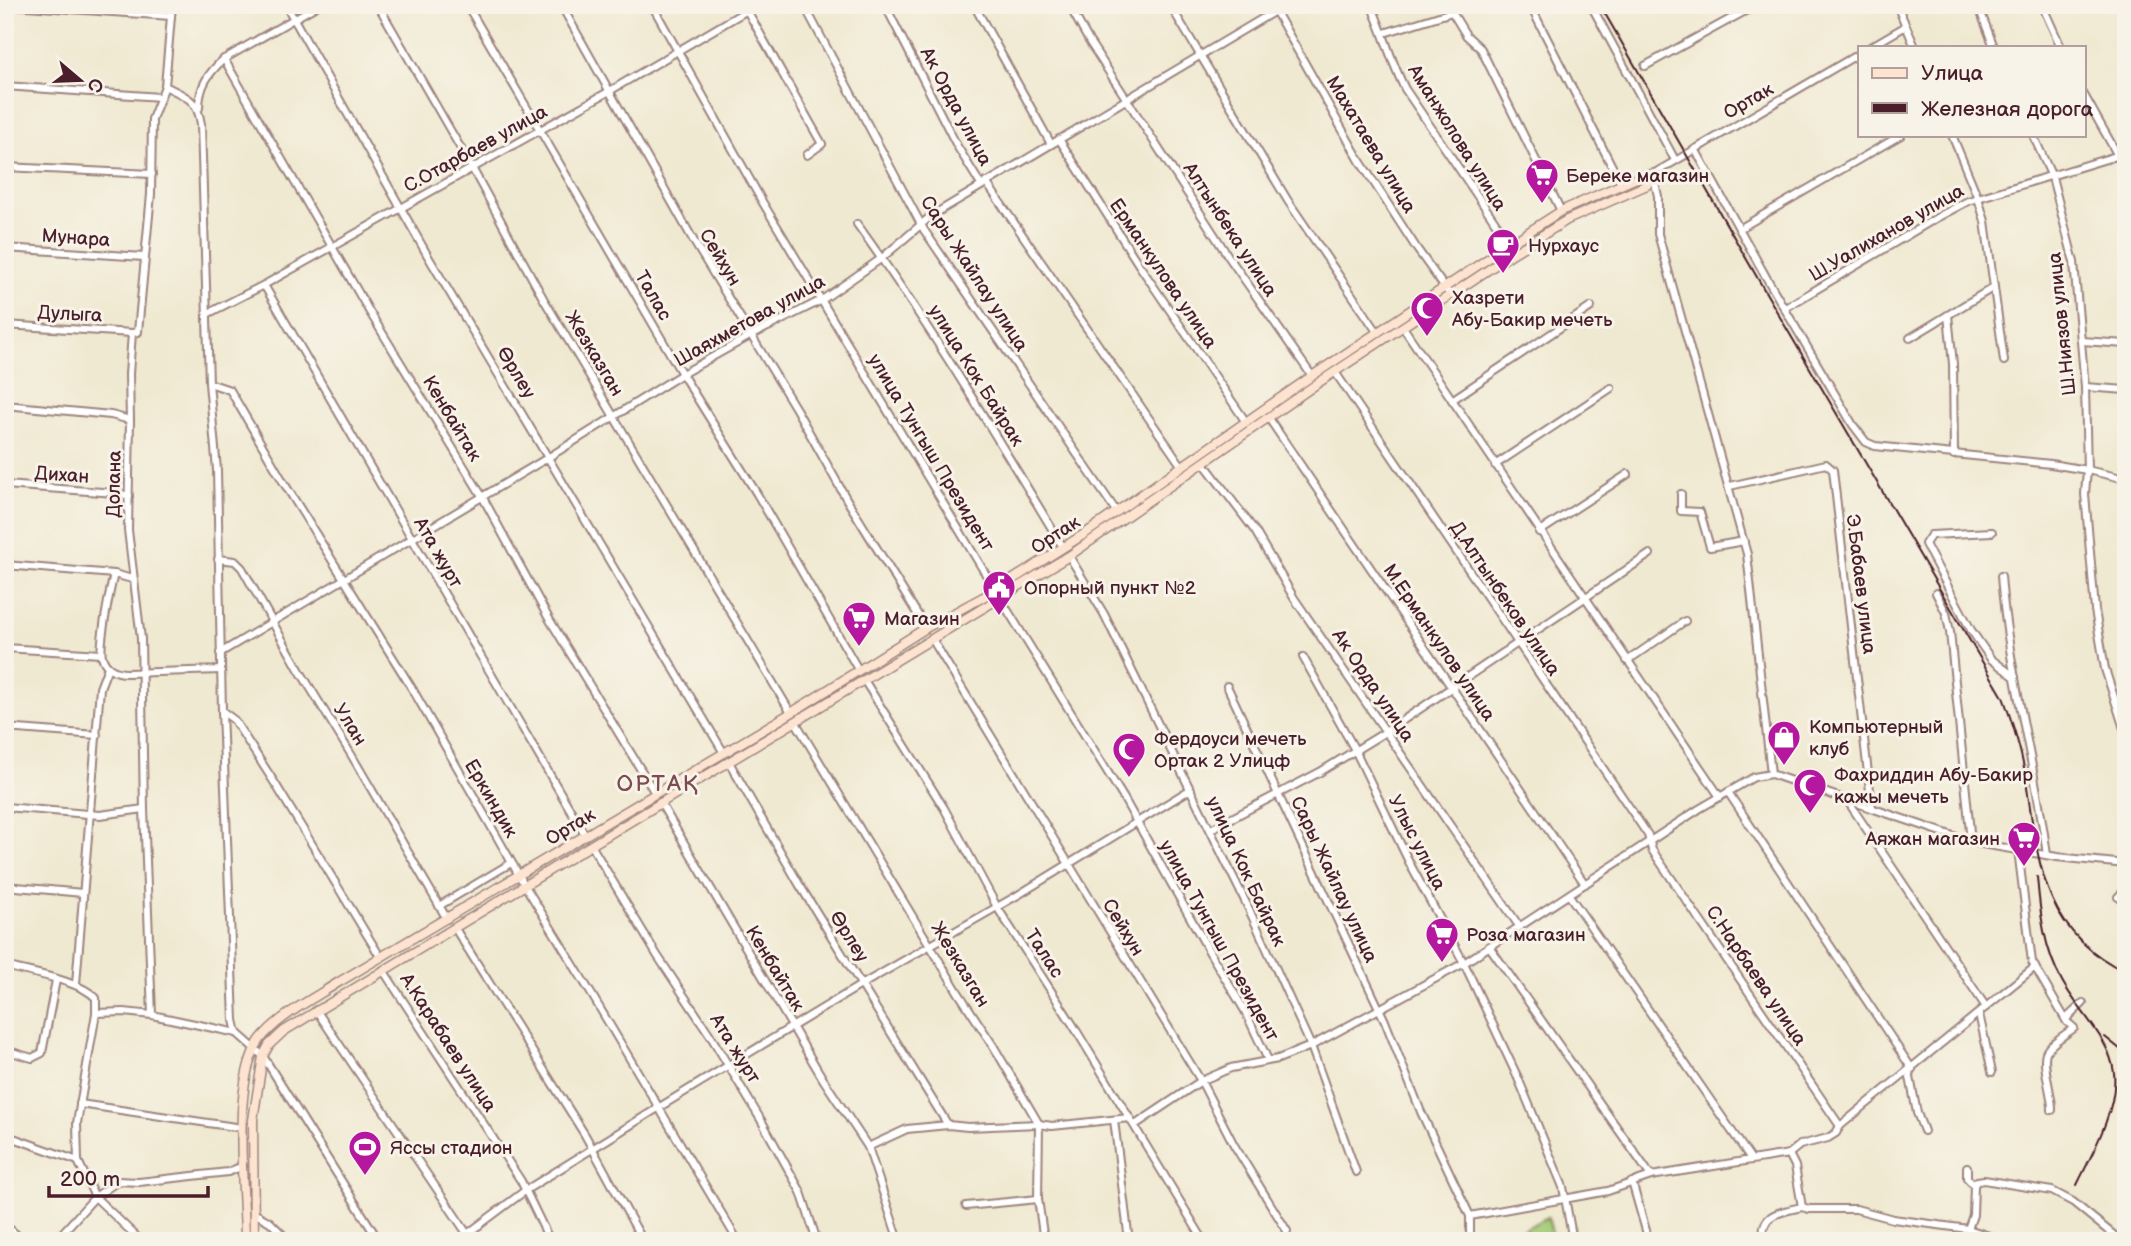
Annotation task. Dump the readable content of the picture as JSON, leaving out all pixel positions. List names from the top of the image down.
{
  "streets": {
    "street": [
      "Ортак",
      "Ак Орда улица",
      "Аманжолова улица",
      "Махатаева улица",
      "С.Отарбаев улица",
      "Алтынбека улица",
      "Ш.Уалиханов улица",
      "Мунара",
      "Сейхун",
      "Сары Жайлау улица",
      "Ерманкулова улица",
      "Талас",
      "Дулыга",
      "Шаяхметова улица",
      "Ш.Ниязов улица",
      "Жезказган",
      "Өрлеу",
      "улица Кок Байрак",
      "Кенбайтак",
      "улица Тунгыш Президент",
      "Дихан",
      "Долана",
      "Ата журт",
      "Э.Бабаев улица",
      "Д.Алтынбеков улица",
      "М.Ерманкулов улица",
      "Улан",
      "Еркиндик",
      "Улыс улица",
      "С.Нарбаева улица",
      "А.Карабаев улица"
    ]
  },
  "crossings": [
    ["Ортак", "Ак Орда улица"],
    ["Ортак", "Аманжолова улица"],
    ["Ортак", "Махатаева улица"],
    ["Ортак", "Алтынбека улица"],
    ["Ортак", "Сейхун"],
    ["Ортак", "Сары Жайлау улица"],
    ["Ортак", "Ерманкулова улица"],
    ["Ортак", "Талас"],
    ["Ортак", "Жезказган"],
    ["Ортак", "Өрлеу"],
    ["Ортак", "улица Кок Байрак"],
    ["Ортак", "Кенбайтак"],
    ["Ортак", "улица Тунгыш Президент"],
    ["Ортак", "Ата журт"],
    ["Ортак", "Д.Алтынбеков улица"],
    ["Ортак", "М.Ерманкулов улица"],
    ["Ортак", "Улан"],
    ["Ортак", "Еркиндик"],
    ["Ортак", "А.Карабаев улица"],
    ["Ак Орда улица", "Шаяхметова улица"],
    ["Махатаева улица", "Шаяхметова улица"],
    ["С.Отарбаев улица", "Сейхун"],
    ["С.Отарбаев улица", "Талас"],
    ["С.Отарбаев улица", "Жезказган"],
    ["С.Отарбаев улица", "Өрлеу"],
    ["С.Отарбаев улица", "Кенбайтак"],
    ["С.Отарбаев улица", "улица Тунгыш Президент"],
    ["С.Отарбаев улица", "Ата журт"],
    ["Алтынбека улица", "Шаяхметова улица"],
    ["Ш.Уалиханов улица", "Ш.Ниязов улица"],
    ["Мунара", "Долана"],
    ["Сейхун", "Шаяхметова улица"],
    ["Сары Жайлау улица", "Шаяхметова улица"],
    ["Ерманкулова улица", "Шаяхметова улица"],
    ["Талас", "Шаяхметова улица"],
    ["Дулыга", "Долана"],
    ["Шаяхметова улица", "Жезказган"],
    ["Шаяхметова улица", "Өрлеу"],
    ["Шаяхметова улица", "улица Кок Байрак"],
    ["Шаяхметова улица", "Кенбайтак"],
    ["Шаяхметова улица", "улица Тунгыш Президент"],
    ["Шаяхметова улица", "Ата журт"],
    ["Шаяхметова улица", "Улан"],
    ["Шаяхметова улица", "Еркиндик"],
    ["Дихан", "Долана"],
    ["Д.Алтынбеков улица", "С.Нарбаева улица"]
  ],
  "districts": ["ОРТАҚ"],
  "places": {
    "supermarket": [
      "Береке магазин",
      "Магазин",
      "Аяжан магазин",
      "Роза магазин"
    ],
    "cafe": ["Нурхаус"],
    "mosque": ["Хазрети Абу-Бакир мечеть", "Фердоуси мечеть Ортак 2 Улицф", "Фахриддин Абу-Бакир кажы мечеть"],
    "public building": ["Опорный пункт №2"],
    "shop": ["Компьютерный клуб"],
    "sports": ["Яссы стадион"]
  },
  "legend": ["Улица", "Железная дорога"],
  "scale_bar": "200 m",
  "north": "right"
}
